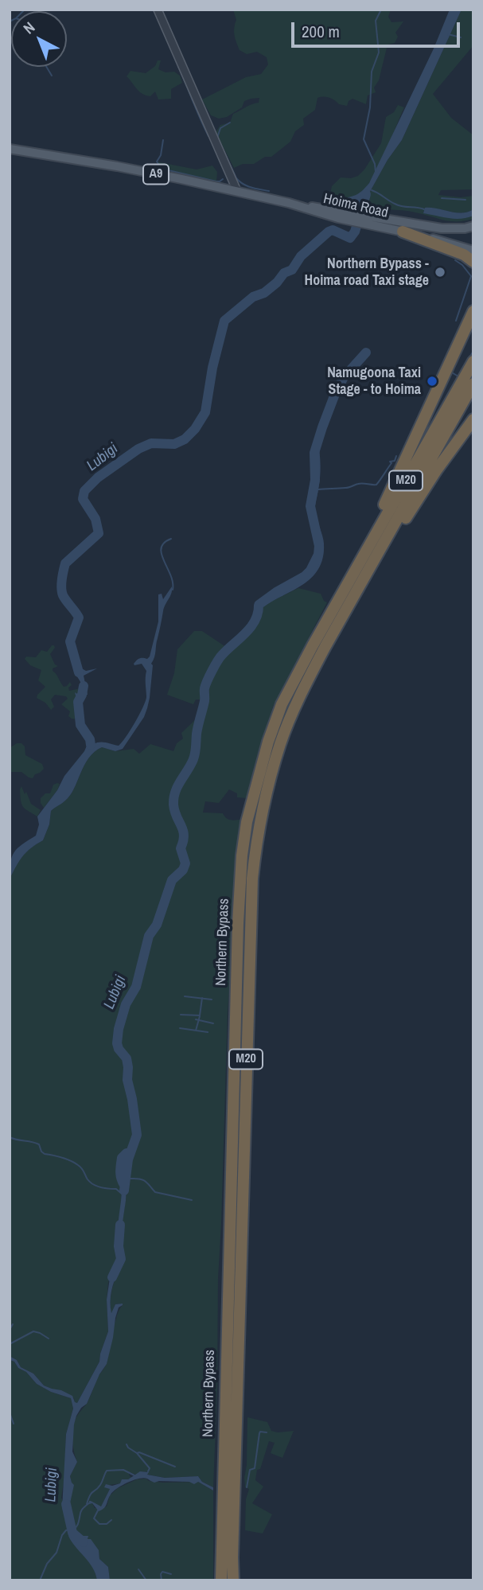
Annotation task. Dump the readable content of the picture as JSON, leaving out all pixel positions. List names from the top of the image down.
{
  "streets": {
    "highway": ["M20", "Northern Bypass"],
    "main road": ["A9", "Hoima Road"]
  },
  "crossings": [
    ["A9", "Hoima Road"]
  ],
  "water": ["Lubigi"],
  "places": ["Northern Bypass - Hoima road Taxi stage", "Namugoona Taxi Stage - to Hoima"],
  "scale_bar": "200 m",
  "north": "top left"
}
